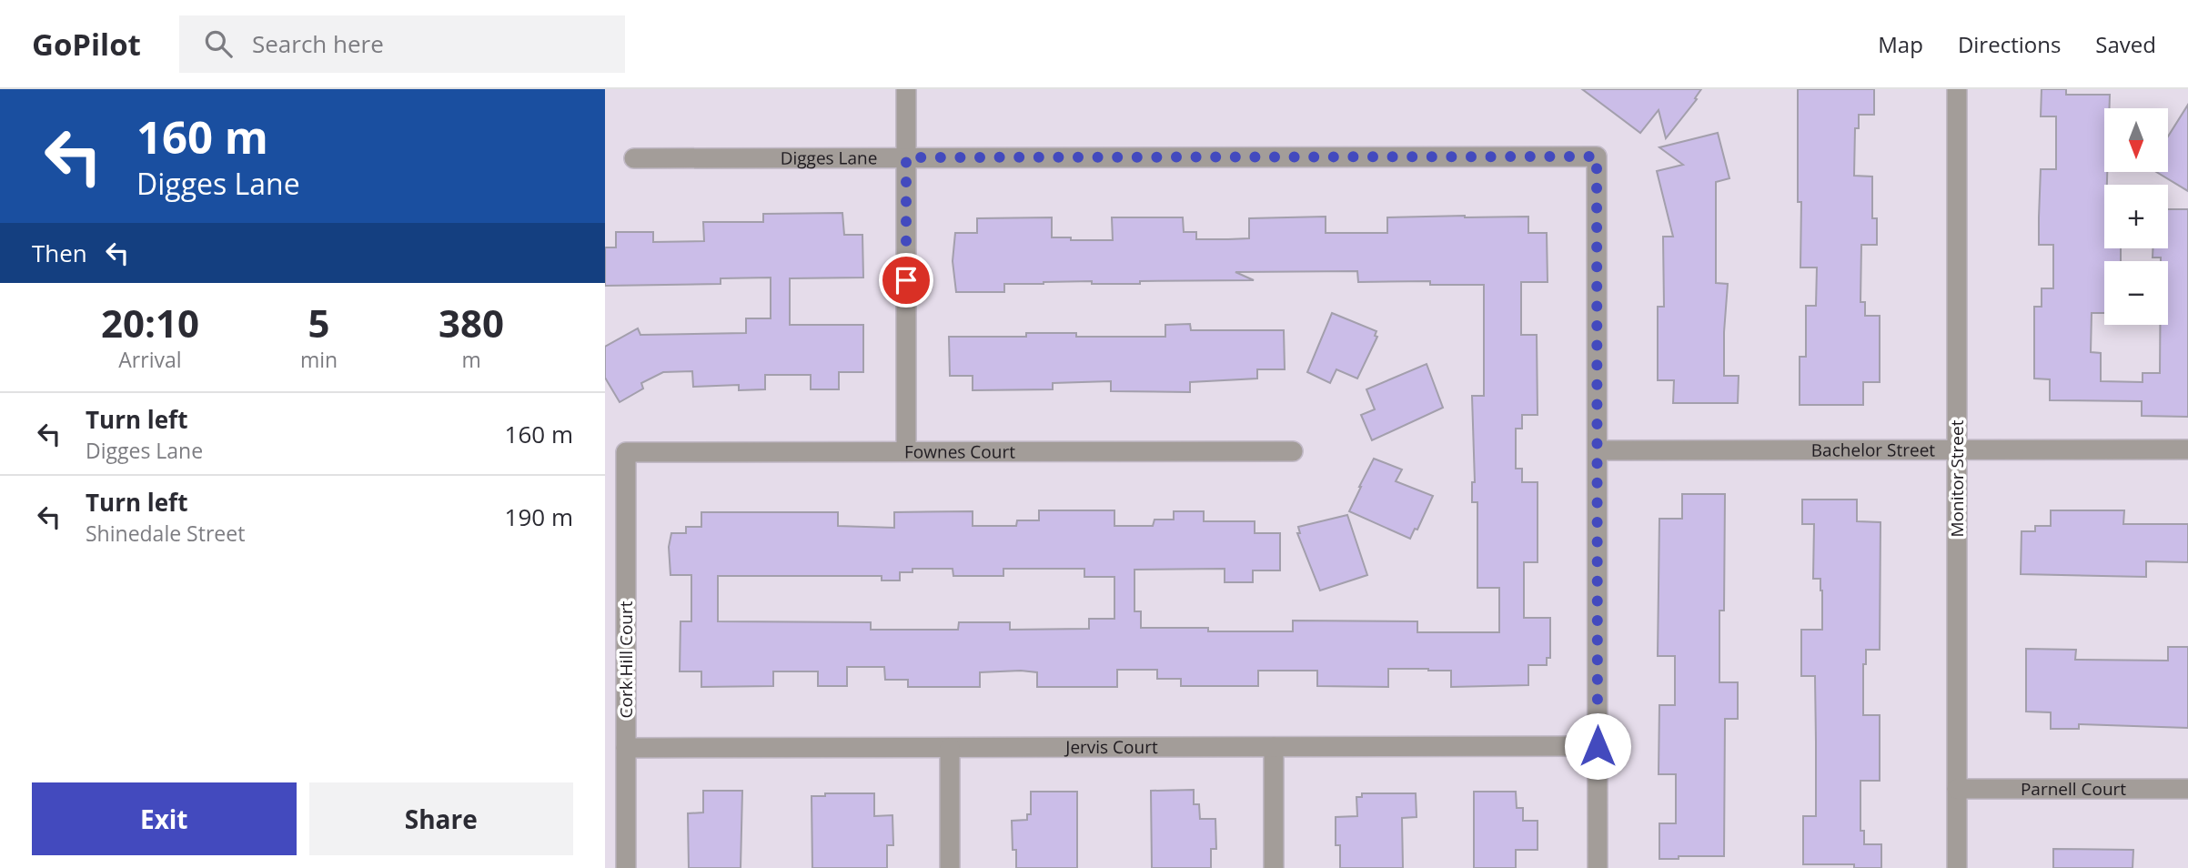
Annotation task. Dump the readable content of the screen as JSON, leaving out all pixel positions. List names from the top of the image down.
{
  "streets": {
    "street": [
      "Digges Lane",
      "Bachelor Street",
      "Fownes Court",
      "Monitor Street",
      "Cork Hill Court",
      "Jervis Court",
      "Parnell Court"
    ]
  },
  "crossings": [
    ["Digges Lane", "Bachelor Street"],
    ["Bachelor Street", "Monitor Street"],
    ["Fownes Court", "Cork Hill Court"],
    ["Monitor Street", "Parnell Court"],
    ["Cork Hill Court", "Jervis Court"]
  ],
  "north": "bottom",
  "page": {
    "header": "GoPilot",
    "search": "Search here",
    "nav": ["Map", "Directions", "Saved"],
    "turn": ["160 m", "Digges Lane"],
    "map_buttons": ["+", "−"],
    "then": "Then",
    "eta": [
      "20:10",
      "Arrival",
      "5",
      "min",
      "380",
      "m"
    ],
    "list": [
      {
        "name": "Turn left",
        "note": "Digges Lane",
        "value": "160 m"
      },
      {
        "name": "Turn left",
        "note": "Shinedale Street",
        "value": "190 m"
      }
    ],
    "buttons": ["Exit", "Share"]
  }
}
